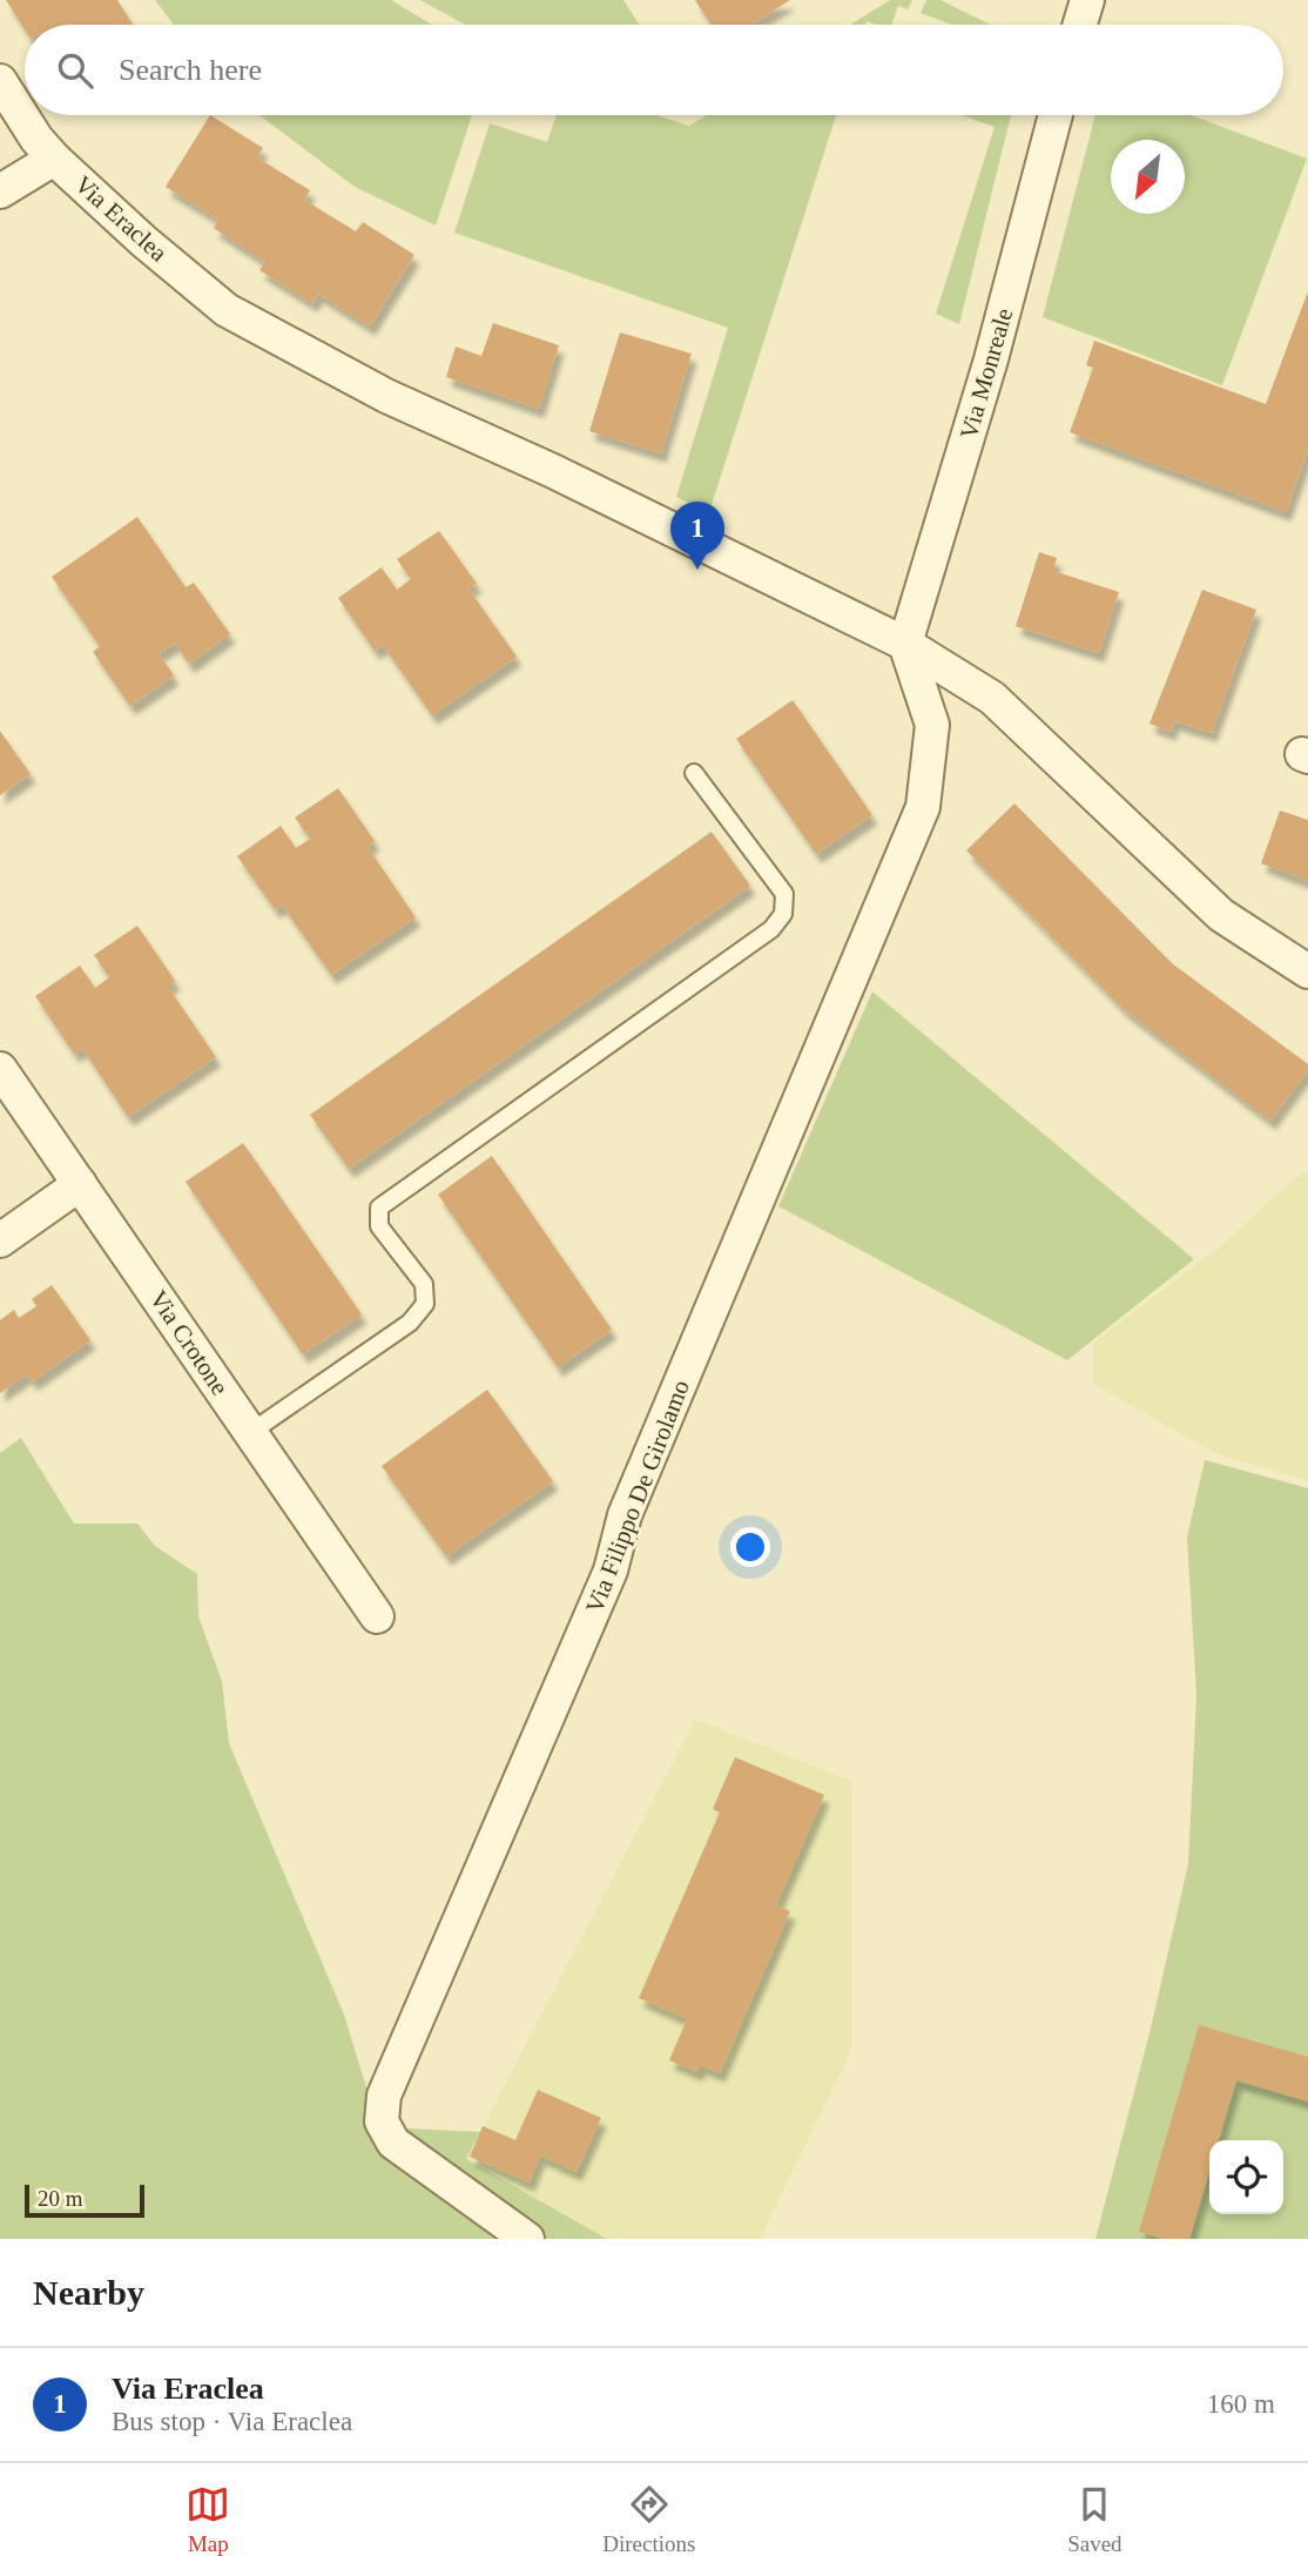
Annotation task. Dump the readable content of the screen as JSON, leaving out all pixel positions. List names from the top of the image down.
{
  "streets": {
    "street": [
      "Via Eraclea",
      "Via Monreale",
      "Via Crotone",
      "Via Filippo De Girolamo"
    ]
  },
  "crossings": [
    ["Via Eraclea", "Via Monreale"],
    ["Via Eraclea", "Via Filippo De Girolamo"],
    ["Via Monreale", "Via Filippo De Girolamo"]
  ],
  "scale_bar": "20 m",
  "north": "bottom left",
  "page": {
    "search": "Search here",
    "pins": "1",
    "scale": "20 m",
    "heading": "Nearby",
    "list": [
      {
        "mark": "1",
        "name": "Via Eraclea",
        "note": "Bus stop · Via Eraclea",
        "value": "160 m"
      }
    ],
    "nav": ["Map", "Directions", "Saved"]
  }
}
